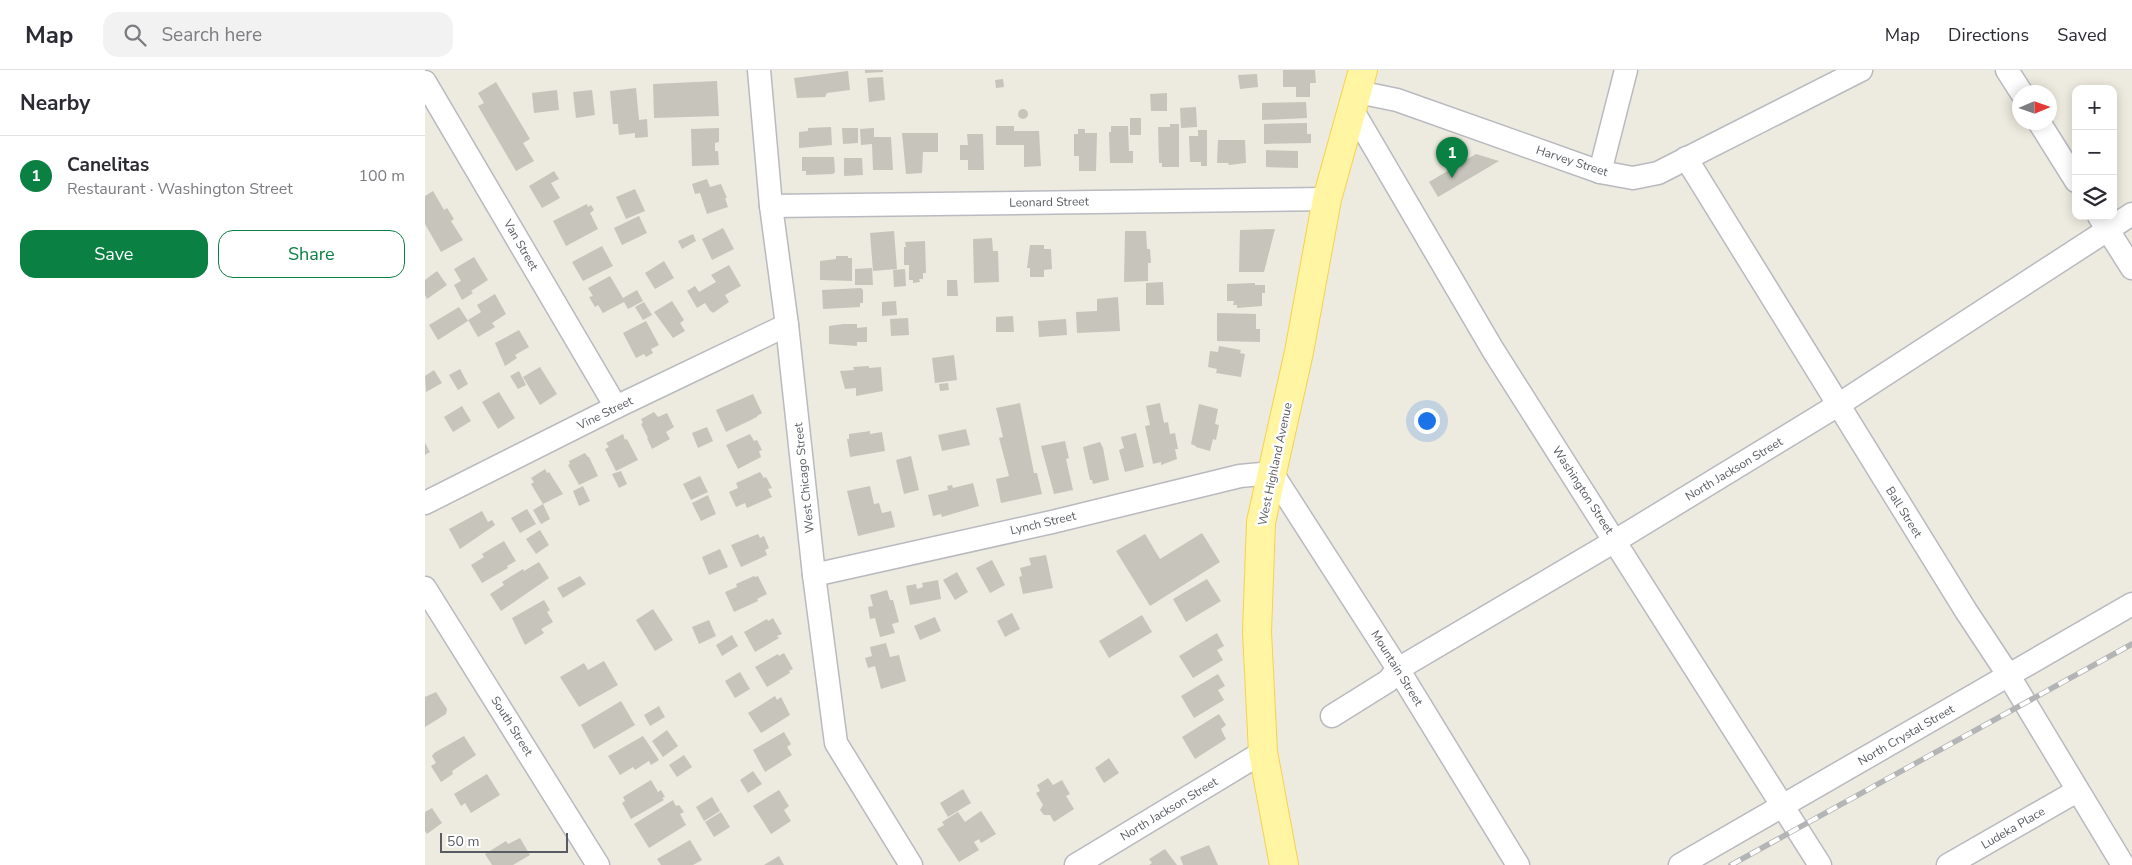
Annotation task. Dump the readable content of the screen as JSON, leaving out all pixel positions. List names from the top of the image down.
{
  "streets": {
    "main road": ["West Highland Avenue"],
    "street": [
      "Harvey Street",
      "Leonard Street",
      "Van Street",
      "Vine Street",
      "North Jackson Street",
      "West Chicago Street",
      "Washington Street",
      "Ball Street",
      "Lynch Street",
      "Mountain Street",
      "South Street",
      "North Crystal Street",
      "Ludeka Place"
    ]
  },
  "crossings": [
    ["Harvey Street", "West Highland Avenue"],
    ["Harvey Street", "Washington Street"],
    ["Harvey Street", "Ball Street"],
    ["Leonard Street", "West Highland Avenue"],
    ["Leonard Street", "West Chicago Street"],
    ["Van Street", "Vine Street"],
    ["Vine Street", "West Chicago Street"],
    ["West Highland Avenue", "North Jackson Street"],
    ["West Highland Avenue", "Washington Street"],
    ["West Highland Avenue", "Lynch Street"],
    ["West Highland Avenue", "Mountain Street"],
    ["North Jackson Street", "Washington Street"],
    ["North Jackson Street", "Ball Street"],
    ["North Jackson Street", "Mountain Street"],
    ["West Chicago Street", "Lynch Street"],
    ["Washington Street", "North Crystal Street"],
    ["Ball Street", "North Crystal Street"],
    ["Ball Street", "Ludeka Place"],
    ["Lynch Street", "Mountain Street"]
  ],
  "scale_bar": "50 m",
  "north": "right",
  "page": {
    "header": "Map",
    "search": "Search here",
    "nav": ["Map", "Directions", "Saved"],
    "heading": "Nearby",
    "map_buttons": ["+", "−"],
    "list": [
      {
        "mark": "1",
        "name": "Canelitas",
        "note": "Restaurant · Washington Street",
        "value": "100 m"
      }
    ],
    "pins": "1",
    "buttons": ["Save", "Share"],
    "scale": "50 m"
  }
}
